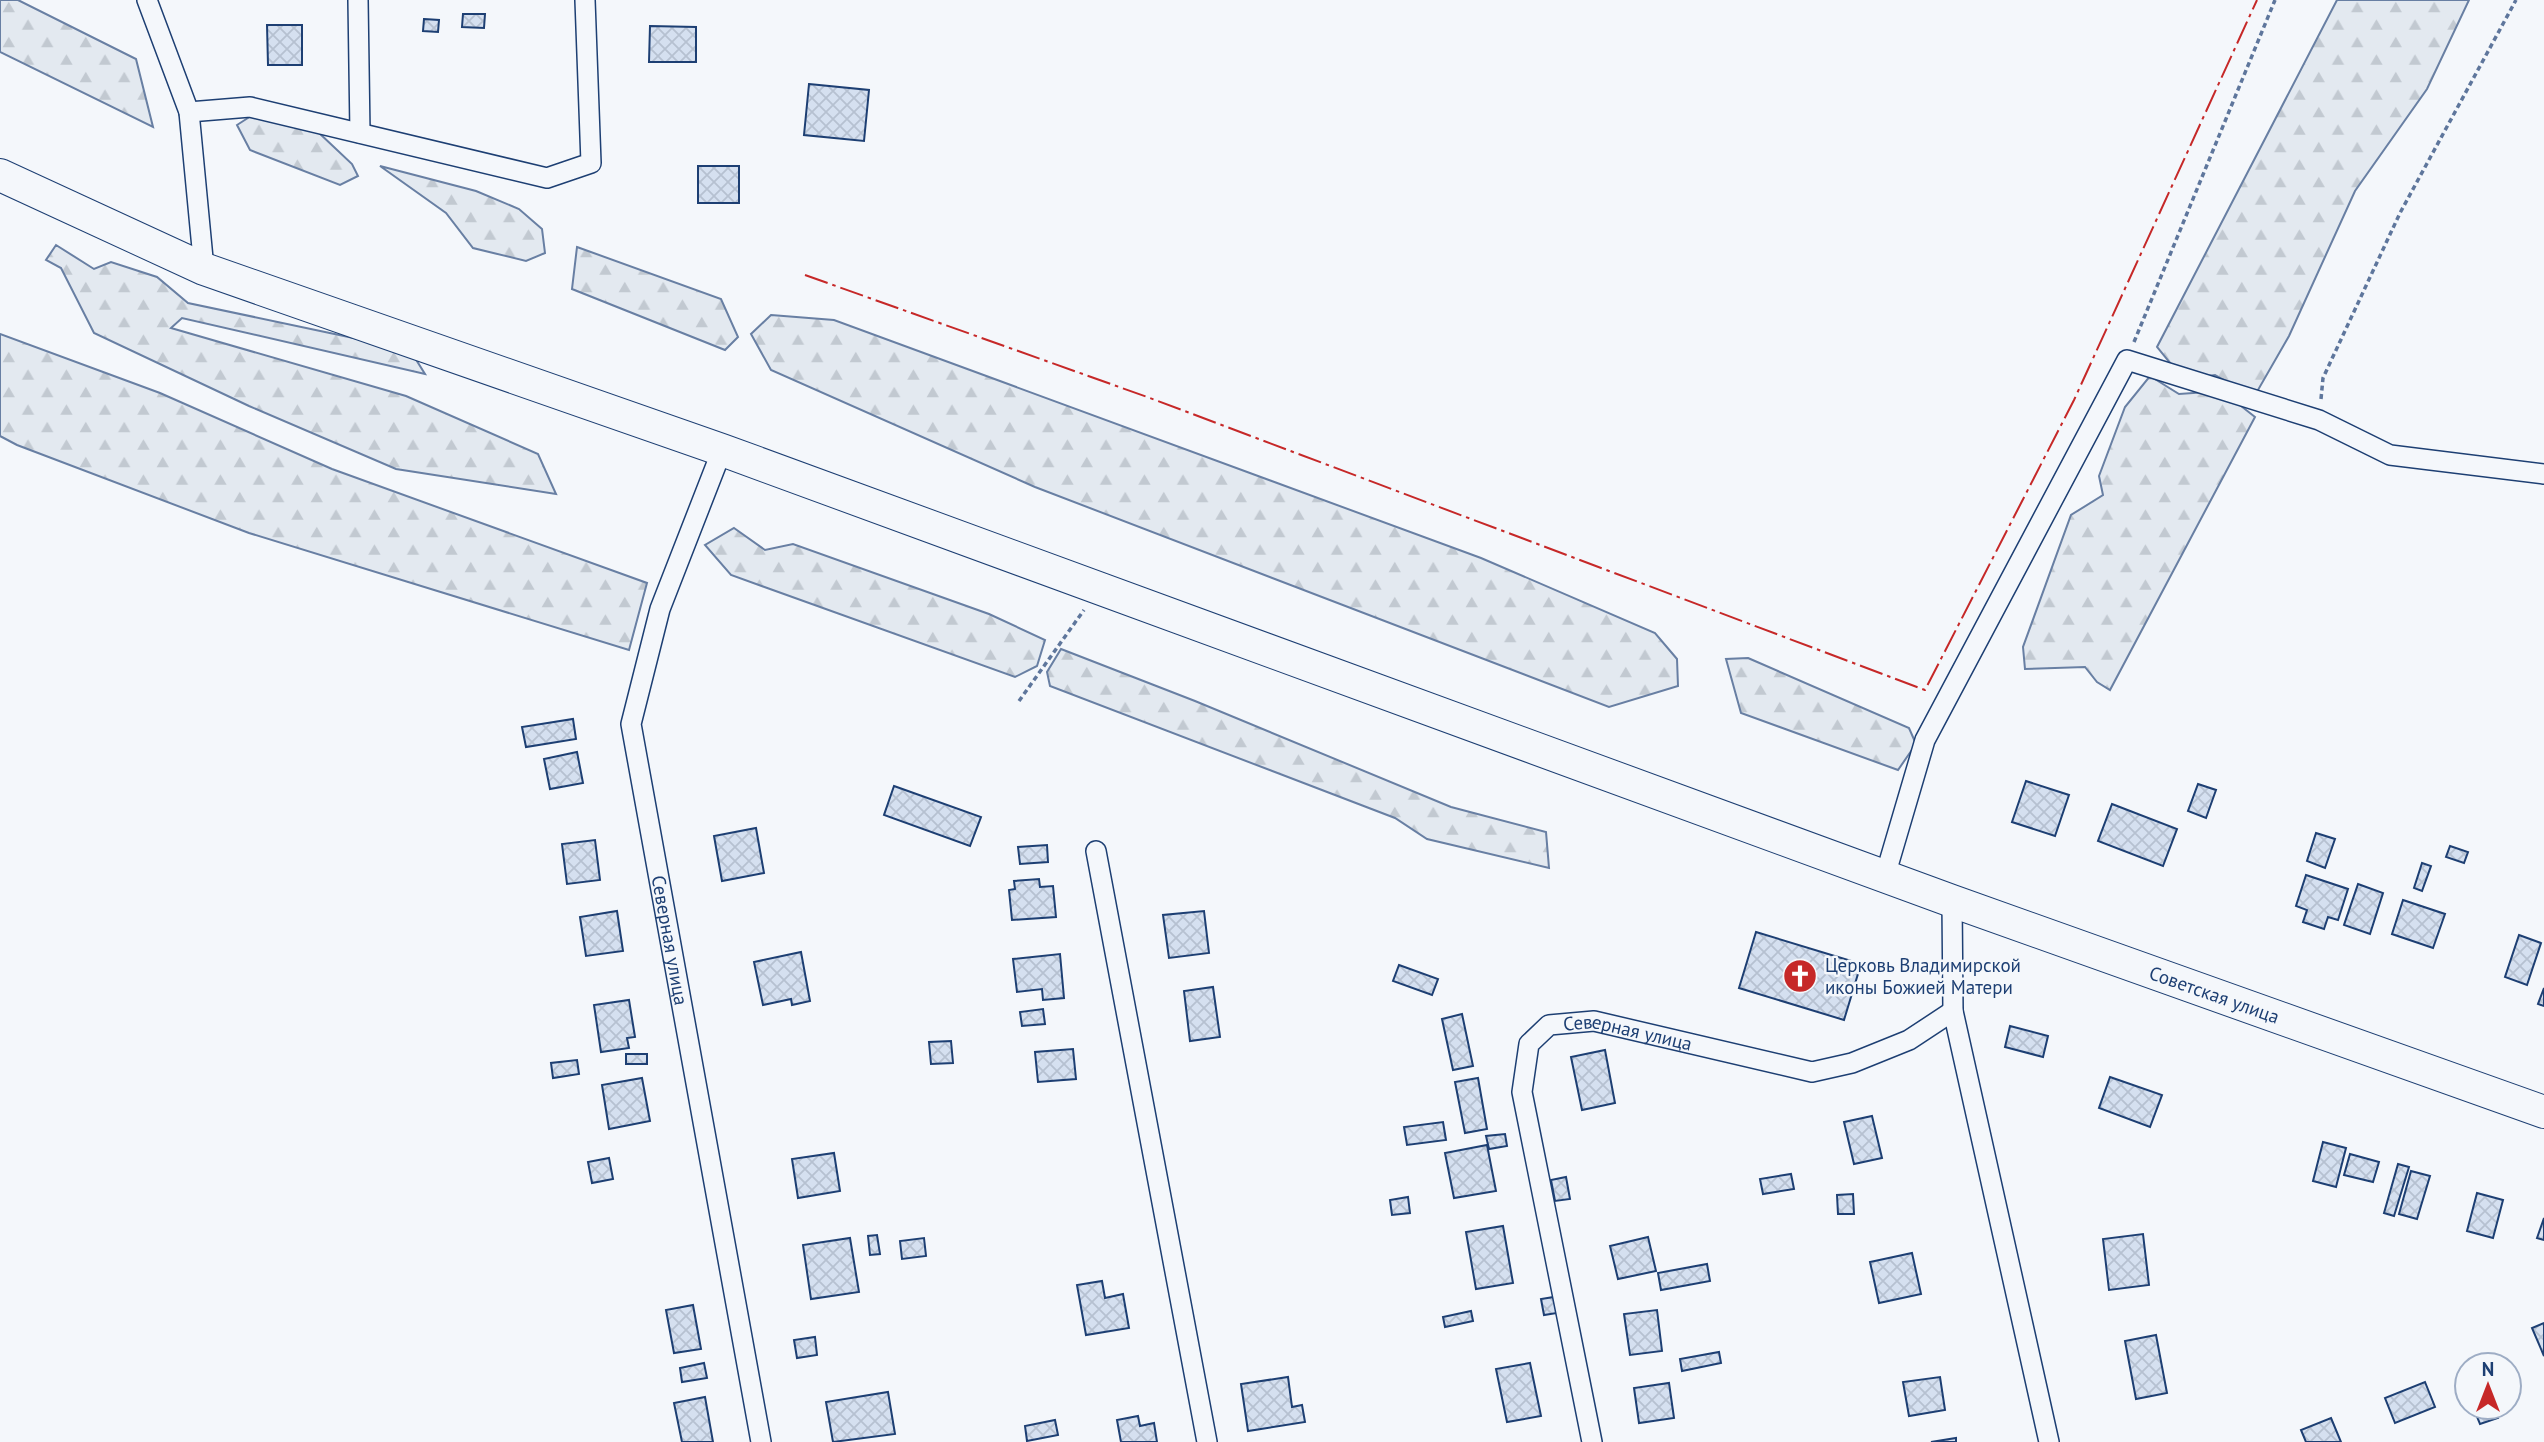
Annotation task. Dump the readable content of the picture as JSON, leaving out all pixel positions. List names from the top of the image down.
{
  "streets": {
    "main road": ["Советская улица"],
    "street": ["Северная улица"]
  },
  "crossings": [
    ["Северная улица", "Советская улица"]
  ],
  "places": {
    "church": ["Церковь Владимирской иконы Божией Матери"]
  },
  "north": "top"
}
